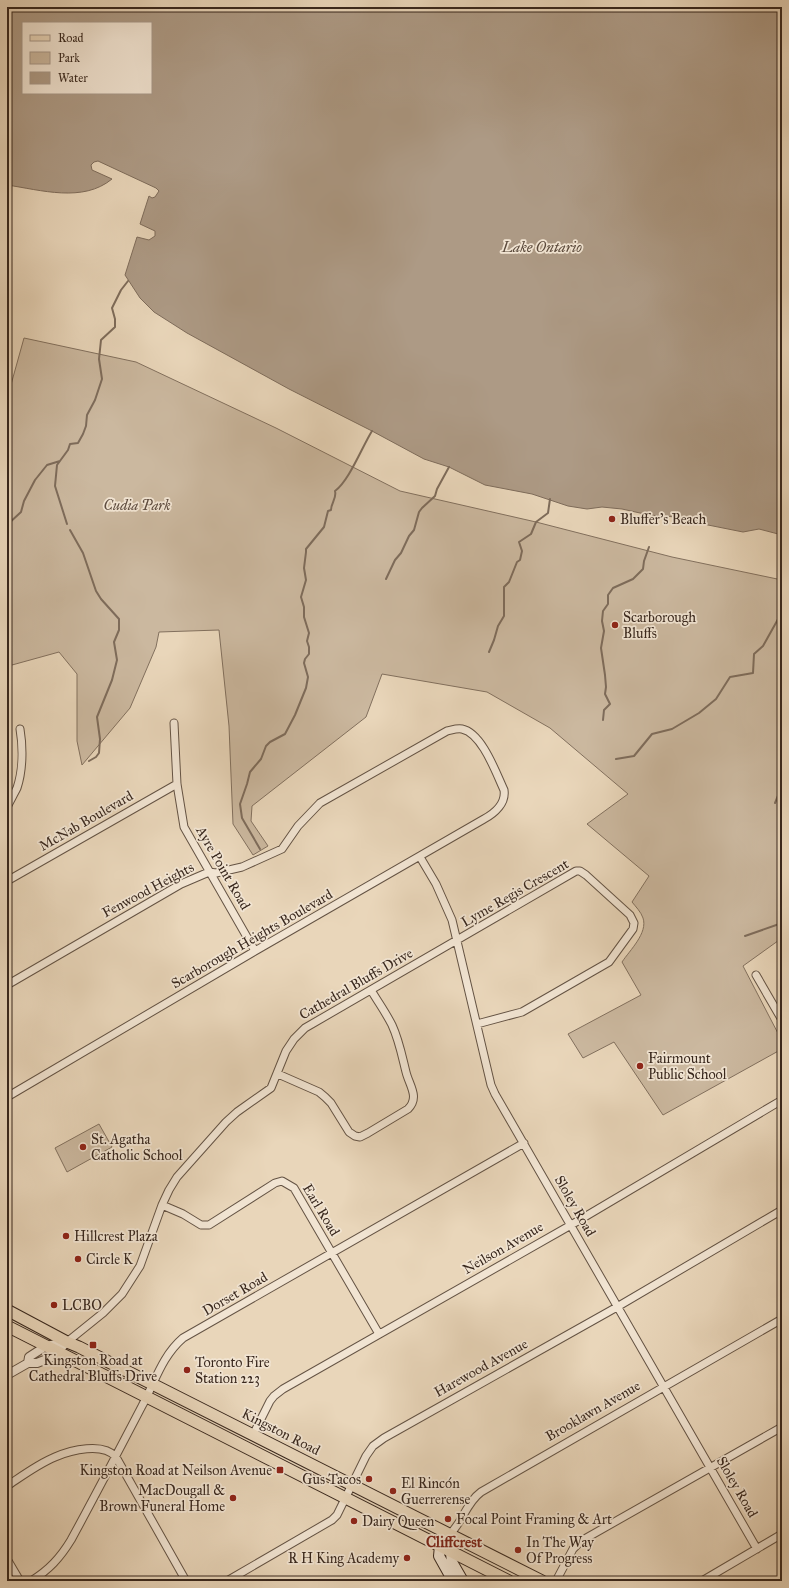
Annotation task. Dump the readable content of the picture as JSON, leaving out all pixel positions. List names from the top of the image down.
{
  "streets": {
    "main road": ["Kingston Road"],
    "street": [
      "McNab Boulevard",
      "Ayre Point Road",
      "Fenwood Heights",
      "Lyme Regis Crescent",
      "Scarborough Heights Boulevard",
      "Cathedral Bluffs Drive",
      "Sloley Road",
      "Earl Road",
      "Neilson Avenue",
      "Dorset Road",
      "Harewood Avenue",
      "Brooklawn Avenue"
    ]
  },
  "crossings": [
    ["McNab Boulevard", "Ayre Point Road"],
    ["Ayre Point Road", "Fenwood Heights"],
    ["Ayre Point Road", "Scarborough Heights Boulevard"],
    ["Fenwood Heights", "Scarborough Heights Boulevard"],
    ["Lyme Regis Crescent", "Cathedral Bluffs Drive"],
    ["Lyme Regis Crescent", "Sloley Road"],
    ["Scarborough Heights Boulevard", "Sloley Road"],
    ["Cathedral Bluffs Drive", "Sloley Road"],
    ["Cathedral Bluffs Drive", "Earl Road"],
    ["Cathedral Bluffs Drive", "Kingston Road"],
    ["Sloley Road", "Neilson Avenue"],
    ["Sloley Road", "Dorset Road"],
    ["Sloley Road", "Harewood Avenue"],
    ["Sloley Road", "Brooklawn Avenue"],
    ["Earl Road", "Neilson Avenue"],
    ["Earl Road", "Dorset Road"],
    ["Neilson Avenue", "Kingston Road"],
    ["Dorset Road", "Kingston Road"],
    ["Harewood Avenue", "Kingston Road"],
    ["Brooklawn Avenue", "Kingston Road"]
  ],
  "districts": ["Cliffcrest"],
  "water": ["Lake Ontario"],
  "parks": ["Cudia Park"],
  "places": {
    "other": [
      "Bluffer's Beach",
      "Scarborough Bluffs",
      "Fairmount Public School",
      "St. Agatha Catholic School",
      "Hillcrest Plaza",
      "Circle K",
      "LCBO",
      "Toronto Fire Station 223",
      "Gus Tacos",
      "El Rincón Guerrerense",
      "MacDougall & Brown Funeral Home",
      "Focal Point Framing & Art",
      "Dairy Queen",
      "In The Way Of Progress",
      "R H King Academy"
    ],
    "transit": ["Kingston Road at Cathedral Bluffs Drive", "Kingston Road at Neilson Avenue"]
  },
  "legend": ["Road", "Park", "Water"]
}
